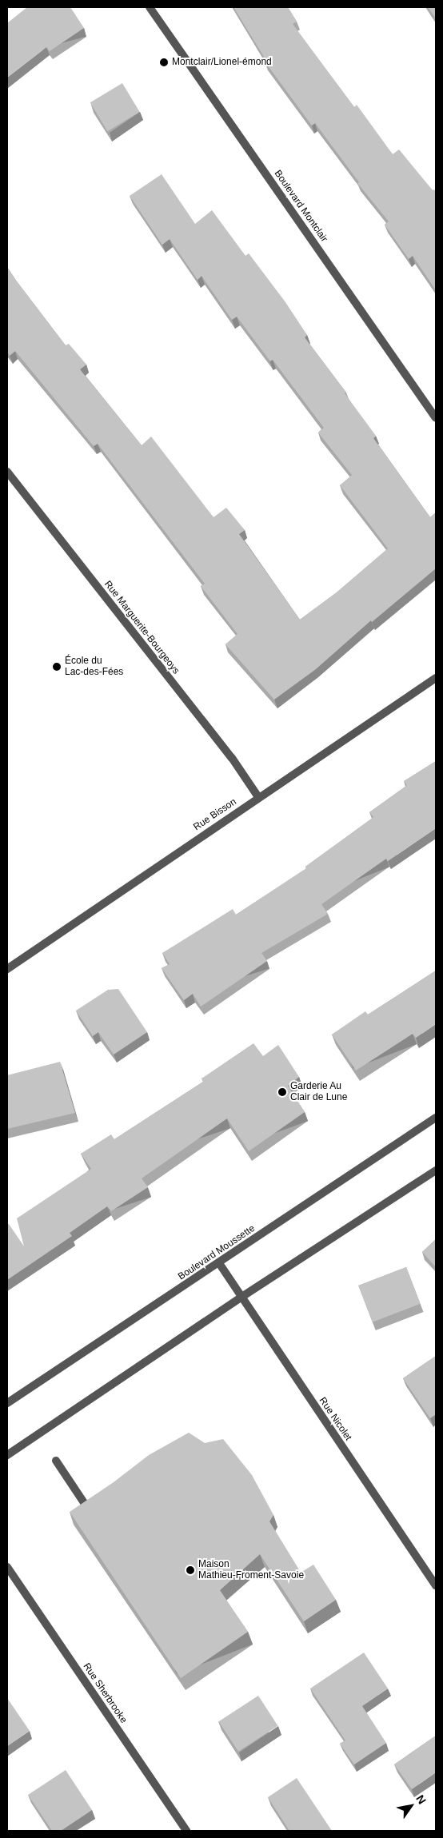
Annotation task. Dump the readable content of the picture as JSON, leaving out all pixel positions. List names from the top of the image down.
{
  "streets": {
    "street": [
      "Boulevard Montclair",
      "Rue Marguerite-Bourgeoys",
      "Rue Bisson",
      "Boulevard Moussette",
      "Rue Nicolet",
      "Rue Sherbrooke"
    ]
  },
  "crossings": [
    ["Rue Marguerite-Bourgeoys", "Rue Bisson"],
    ["Boulevard Moussette", "Rue Nicolet"]
  ],
  "places": [
    "Montclair/Lionel-émond",
    "École du Lac-des-Fées",
    "Garderie Au Clair de Lune",
    "Maison Mathieu-Froment-Savoie"
  ],
  "north": "top right"
}
